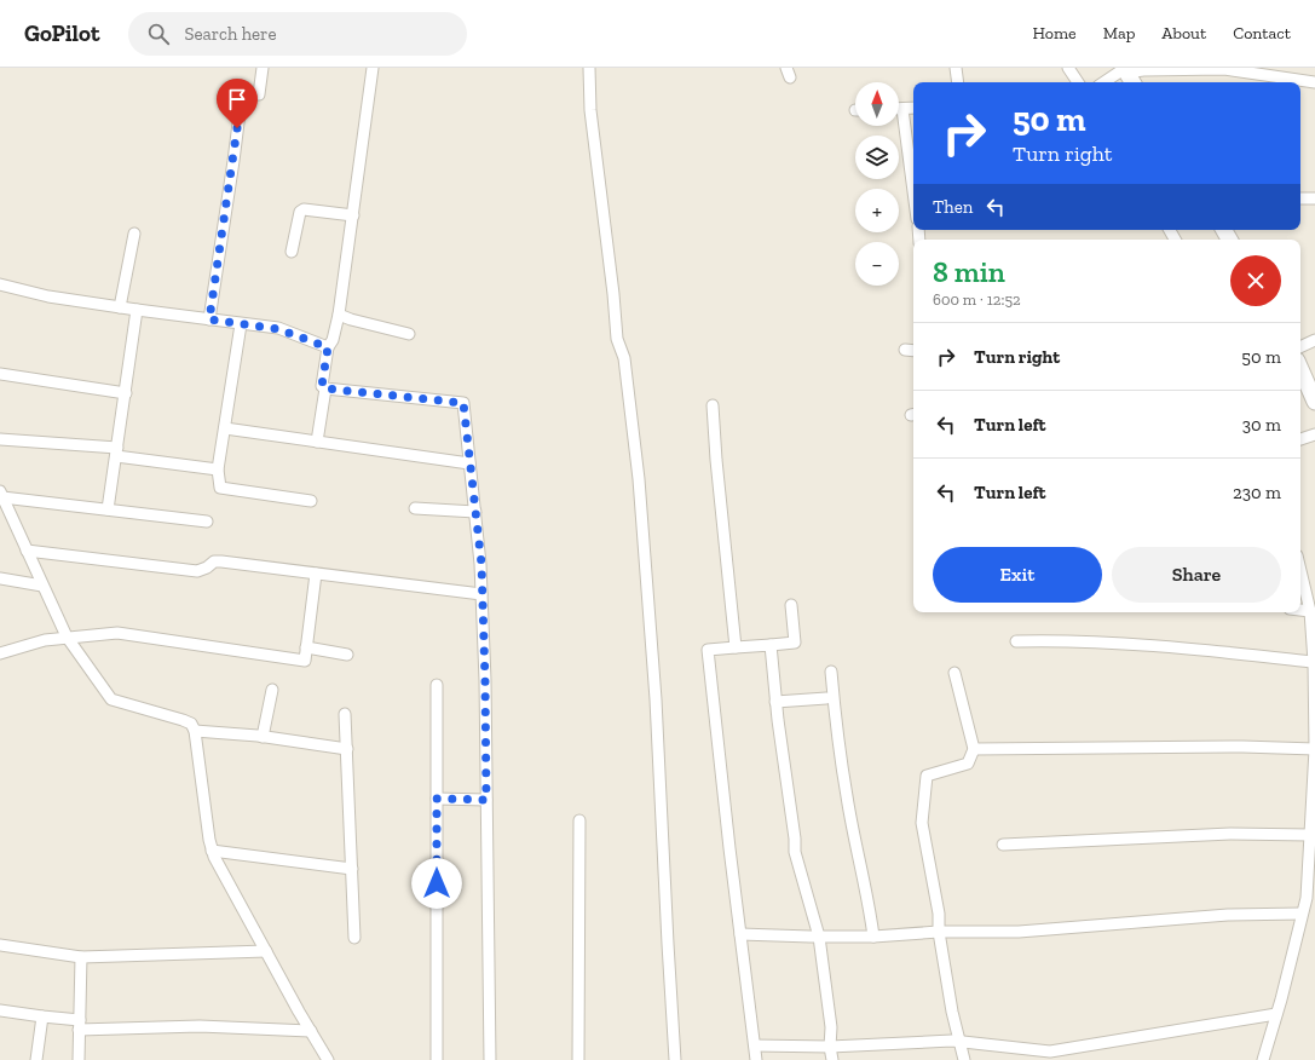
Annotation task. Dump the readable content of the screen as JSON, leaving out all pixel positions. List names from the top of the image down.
{
  "north": "top",
  "page": {
    "header": "GoPilot",
    "search": "Search here",
    "nav": [
      "Home",
      "Map",
      "About",
      "Contact"
    ],
    "map_buttons": ["+", "−"],
    "turn": ["50 m", "Turn right"],
    "then": "Then",
    "heading": ["8 min", "600 m · 12:52"],
    "list": [
      {
        "name": "Turn right",
        "value": "50 m"
      },
      {
        "name": "Turn left",
        "value": "30 m"
      },
      {
        "name": "Turn left",
        "value": "230 m"
      }
    ],
    "buttons": ["Exit", "Share"]
  }
}
